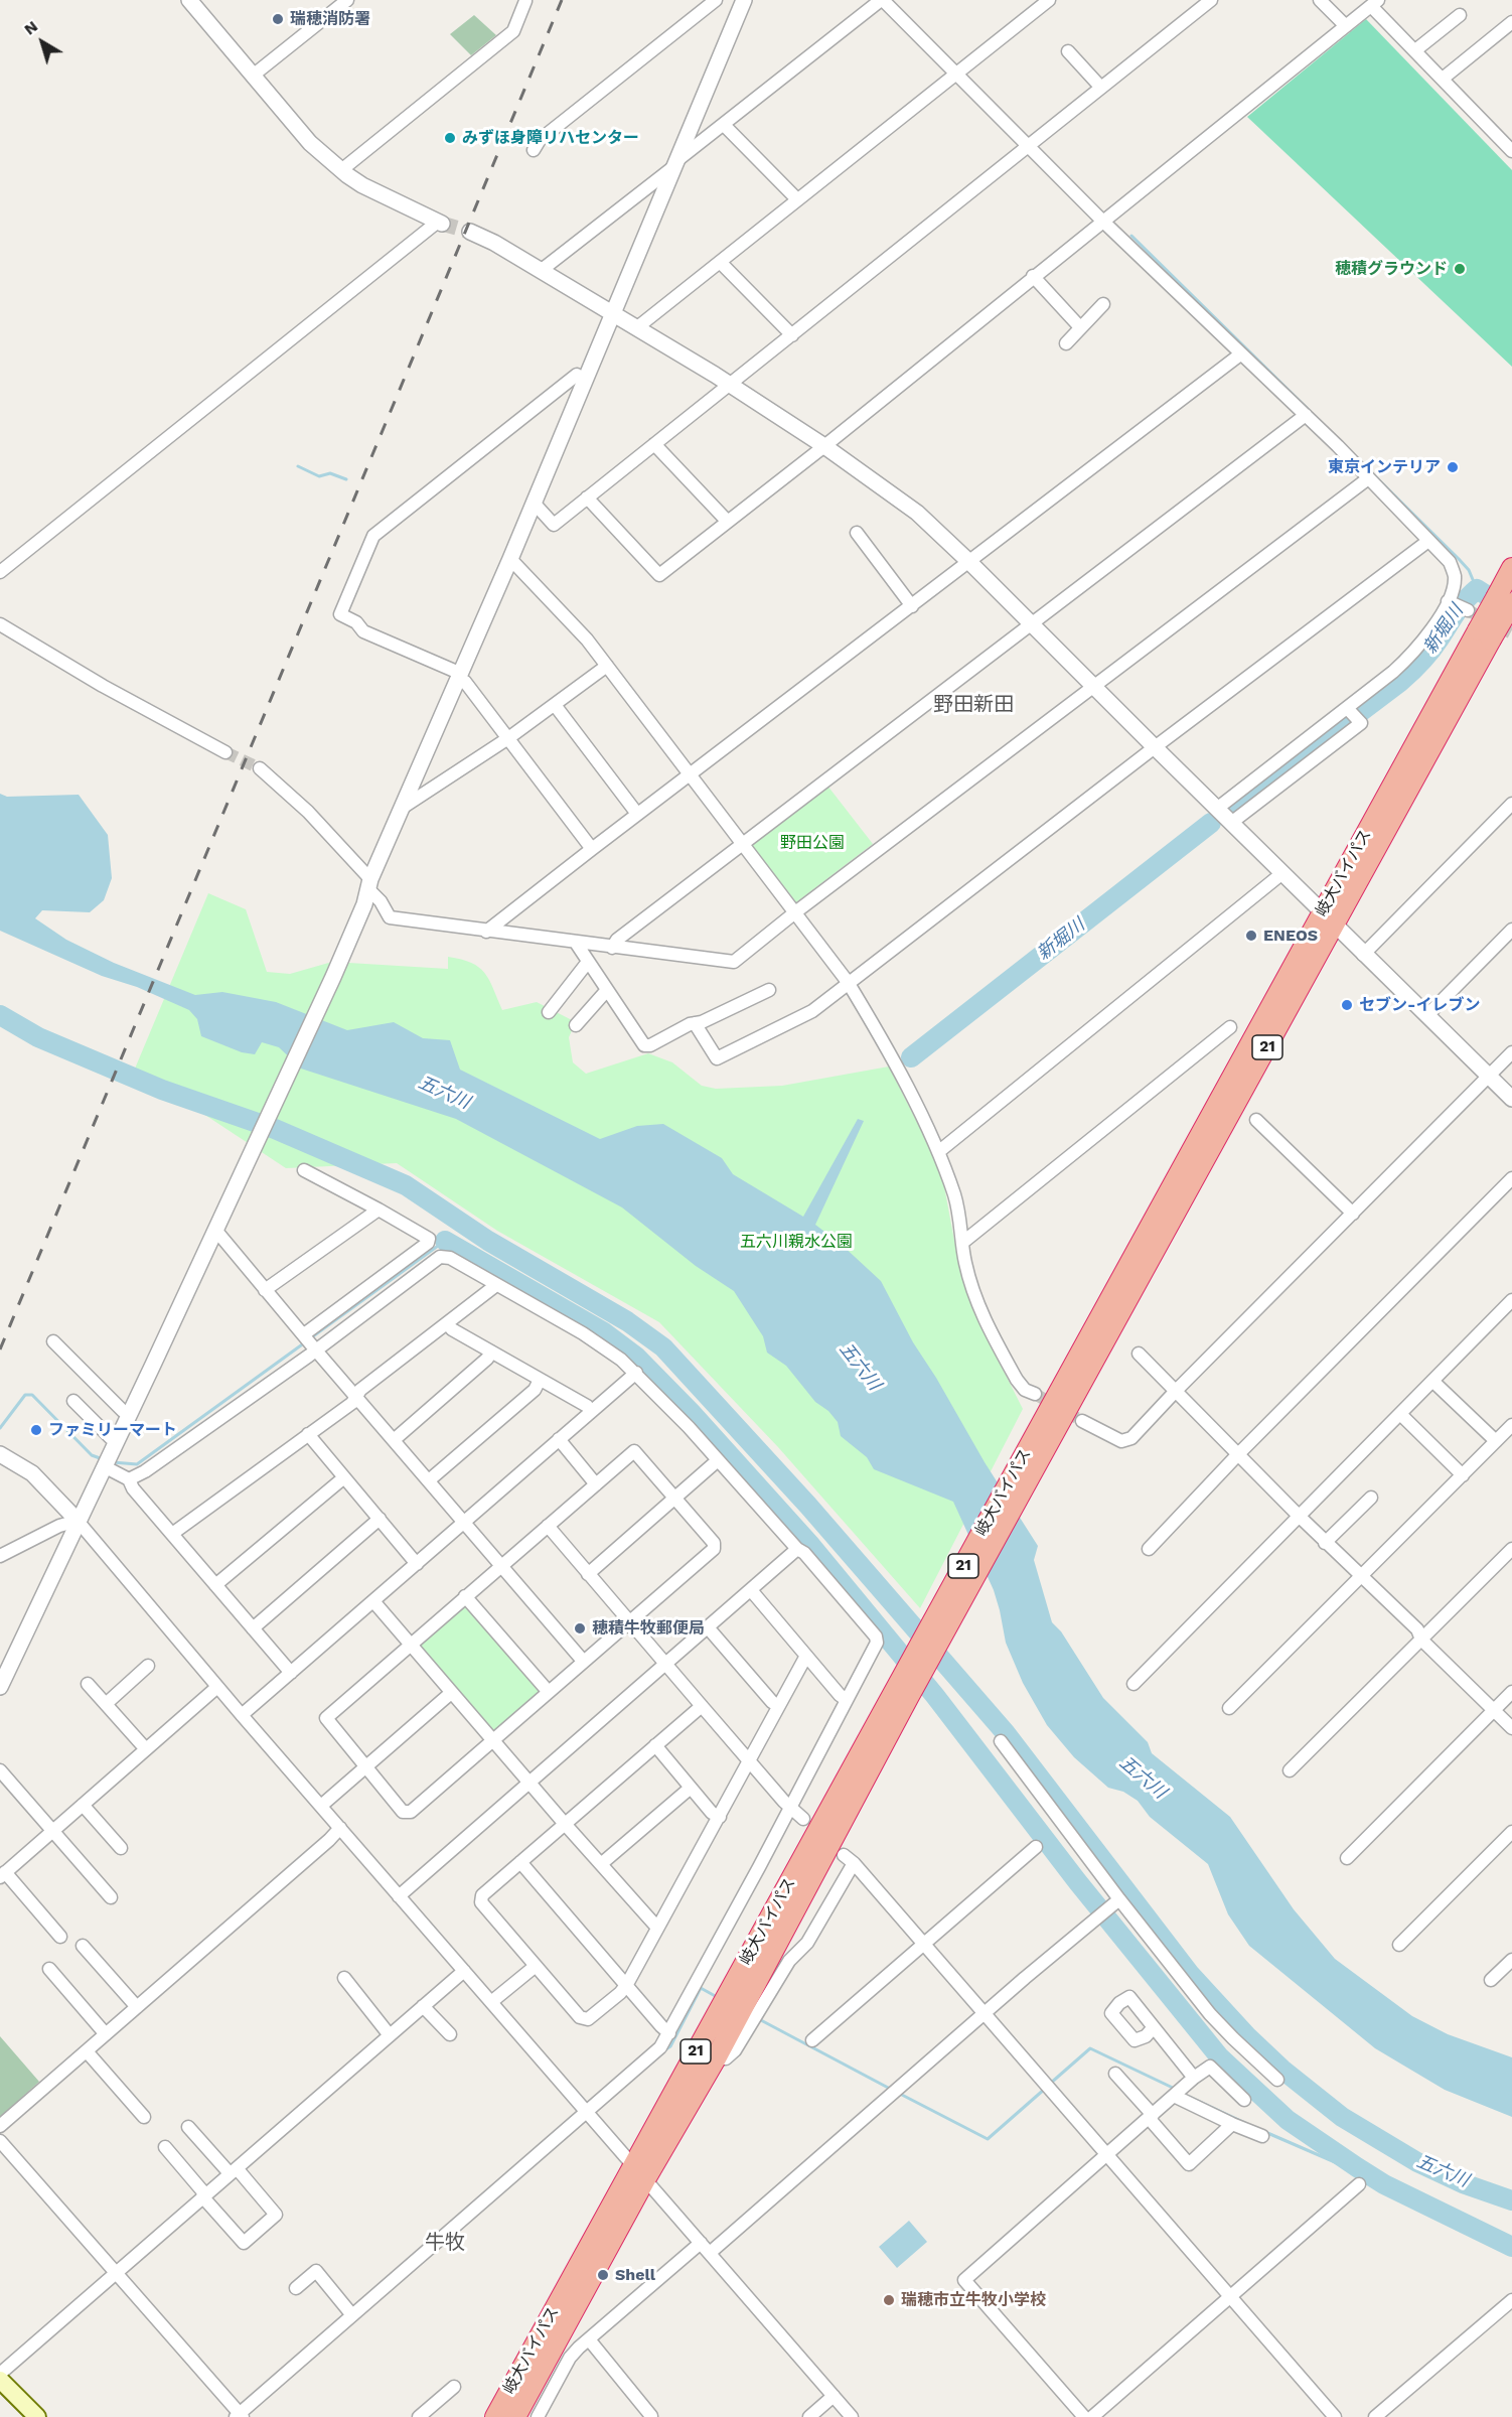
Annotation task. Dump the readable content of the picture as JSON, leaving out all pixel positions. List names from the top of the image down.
{
  "streets": {
    "highway": ["岐大バイパス", "21"]
  },
  "districts": ["野田新田", "牛牧"],
  "water": ["新堀川", "五六川"],
  "parks": ["野田公園", "五六川親水公園"],
  "places": [
    "瑞穂消防署",
    "みずほ身障リハセンター",
    "穂積グラウンド",
    "東京インテリア",
    "ENEOS",
    "セブン-イレブン",
    "ファミリーマート",
    "穂積牛牧郵便局",
    "Shell",
    "瑞穂市立牛牧小学校"
  ],
  "north": "top left"
}
